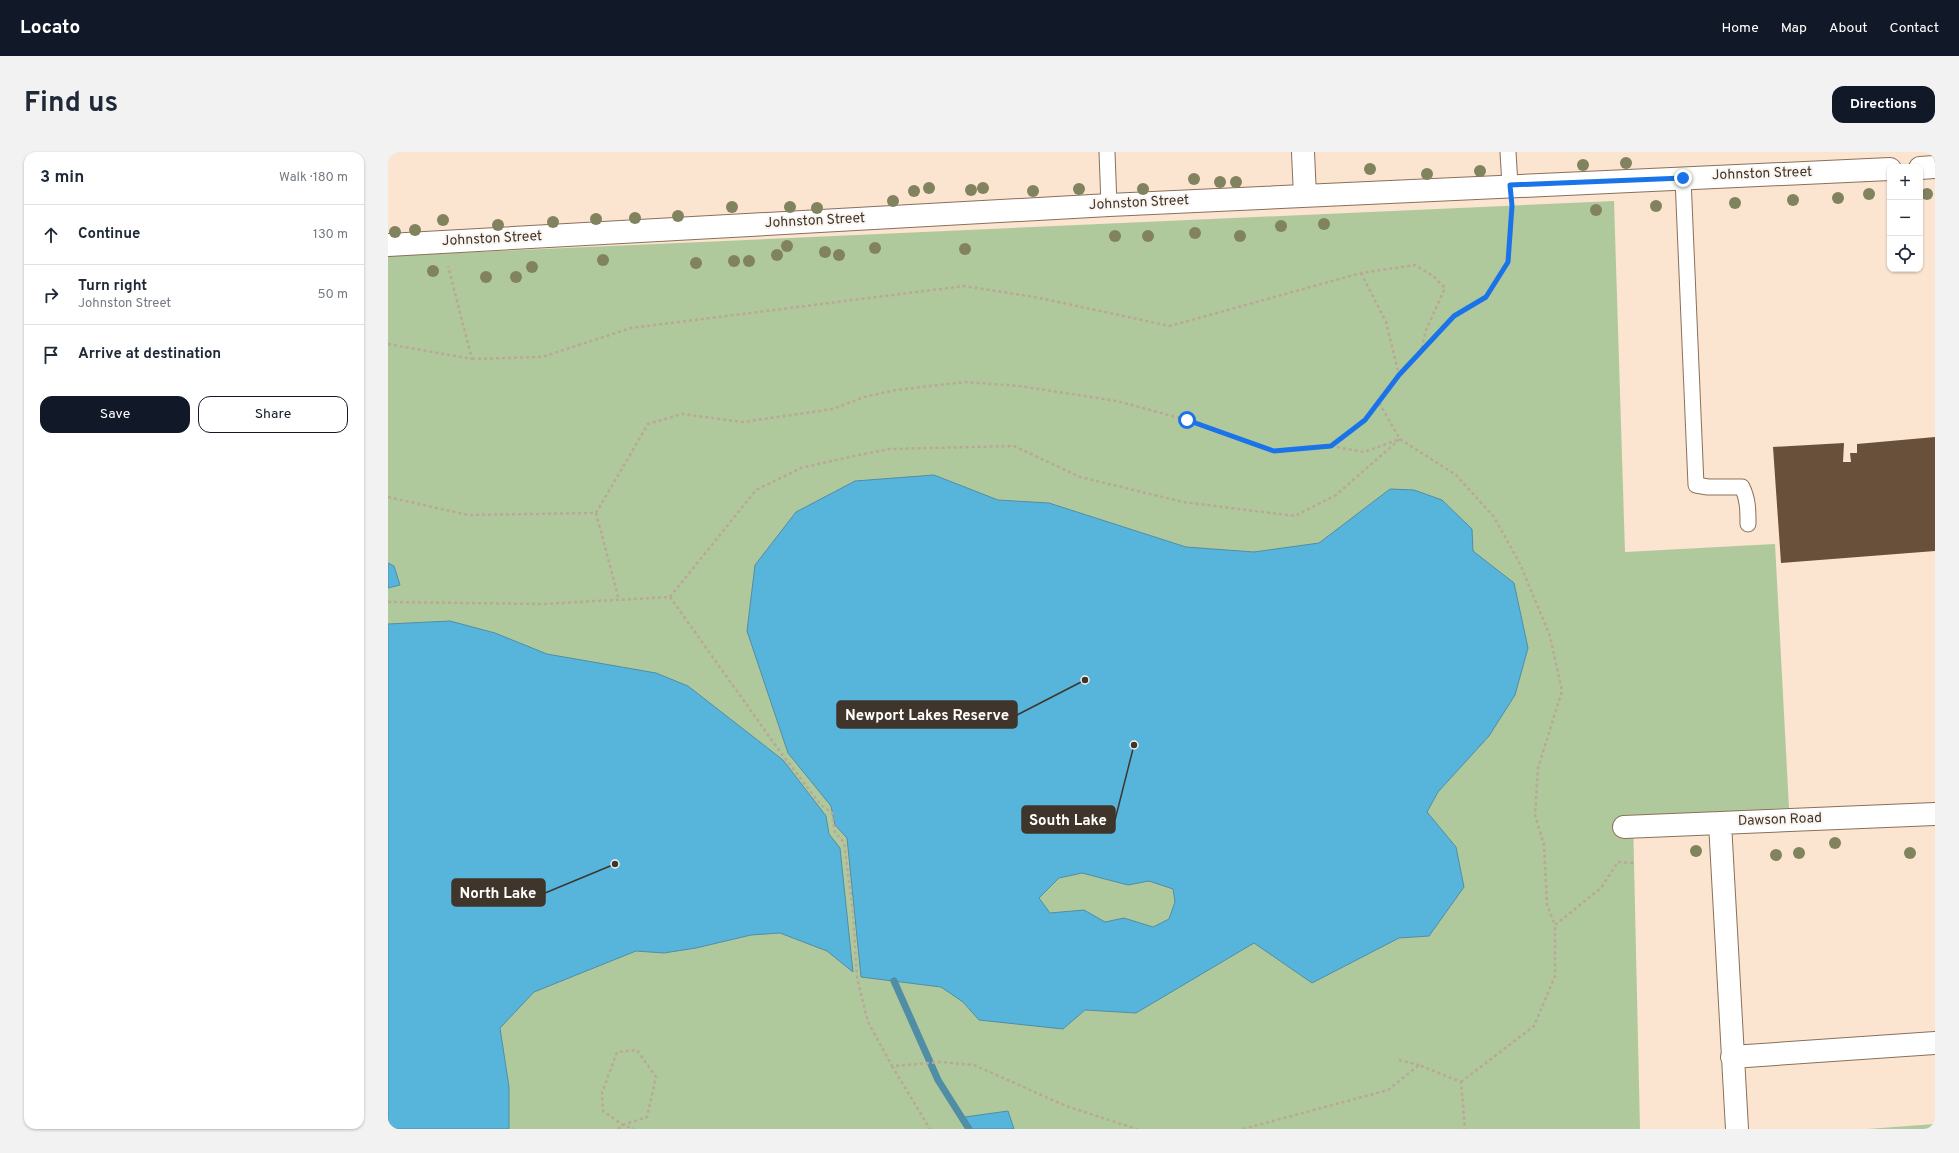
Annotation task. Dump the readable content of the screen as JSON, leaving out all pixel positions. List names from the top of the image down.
{
  "streets": {
    "street": ["Johnston Street", "Dawson Road"]
  },
  "places": ["Newport Lakes Reserve", "South Lake", "North Lake"],
  "page": {
    "header": "Locato",
    "nav": [
      "Home",
      "Map",
      "About",
      "Contact"
    ],
    "title": "Find us",
    "buttons": [
      "Directions",
      ["Save", "Share"]
    ],
    "heading": ["3 min", "Walk · 180 m"],
    "map_buttons": ["+", "−"],
    "list": [
      ["Continue", "130 m"],
      ["Turn right", "Johnston Street", "50 m"],
      "Arrive at destination"
    ]
  }
}
